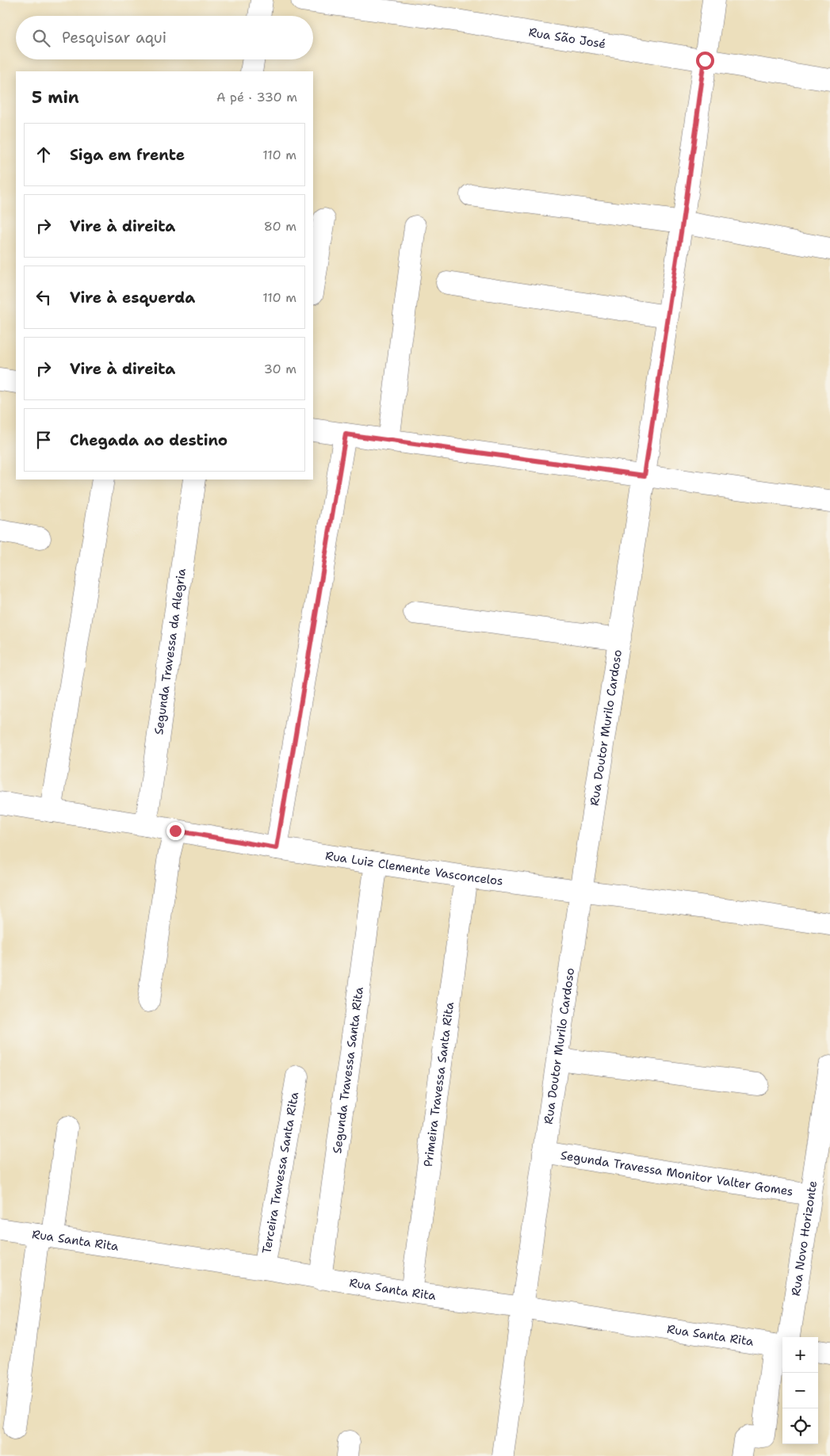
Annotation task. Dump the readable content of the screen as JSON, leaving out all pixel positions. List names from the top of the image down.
{
  "streets": {
    "street": [
      "Rua São José",
      "Segunda Travessa da Alegria",
      "Rua Doutor Murilo Cardoso",
      "Rua Luiz Clemente Vasconcelos",
      "Segunda Travessa Santa Rita",
      "Primeira Travessa Santa Rita",
      "Terceira Travessa Santa Rita",
      "Segunda Travessa Monitor Valter Gomes",
      "Rua Novo Horizonte",
      "Rua Santa Rita"
    ]
  },
  "crossings": [
    ["Rua São José", "Rua Doutor Murilo Cardoso"],
    ["Segunda Travessa da Alegria", "Rua Luiz Clemente Vasconcelos"],
    ["Rua Doutor Murilo Cardoso", "Rua Luiz Clemente Vasconcelos"],
    ["Rua Doutor Murilo Cardoso", "Segunda Travessa Monitor Valter Gomes"],
    ["Rua Doutor Murilo Cardoso", "Rua Santa Rita"],
    ["Rua Luiz Clemente Vasconcelos", "Segunda Travessa Santa Rita"],
    ["Rua Luiz Clemente Vasconcelos", "Primeira Travessa Santa Rita"],
    ["Segunda Travessa Santa Rita", "Rua Santa Rita"],
    ["Primeira Travessa Santa Rita", "Rua Santa Rita"],
    ["Terceira Travessa Santa Rita", "Rua Santa Rita"],
    ["Segunda Travessa Monitor Valter Gomes", "Rua Novo Horizonte"],
    ["Rua Novo Horizonte", "Rua Santa Rita"]
  ],
  "page": {
    "search": "Pesquisar aqui",
    "heading": ["5 min", "A pé · 330 m"],
    "list": [
      ["Siga em frente", "110 m"],
      ["Vire à direita", "80 m"],
      ["Vire à esquerda", "110 m"],
      ["Vire à direita", "30 m"],
      "Chegada ao destino"
    ],
    "map_buttons": ["+", "−"]
  }
}
